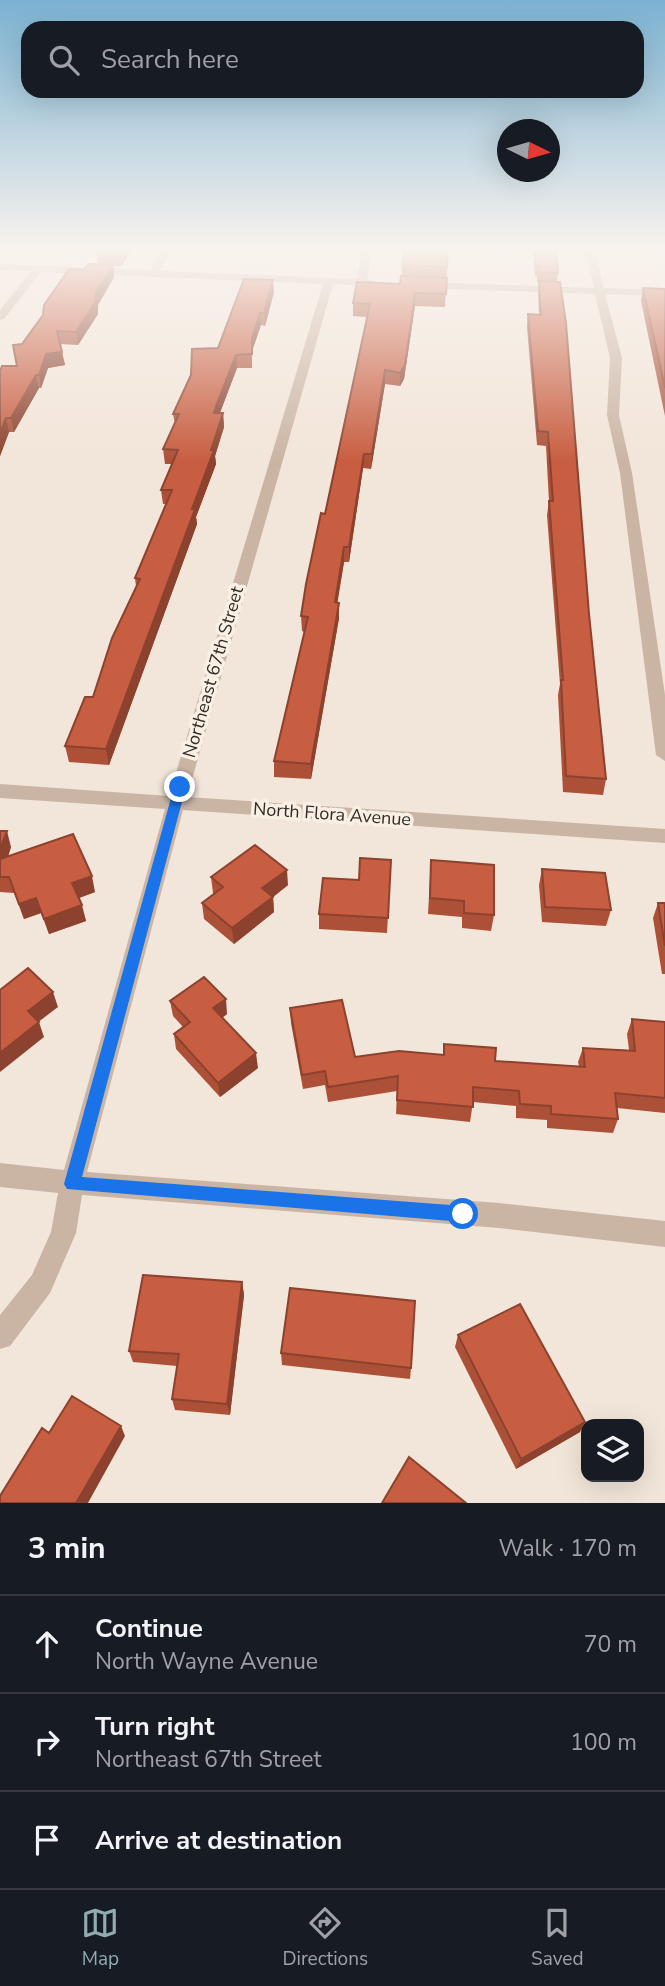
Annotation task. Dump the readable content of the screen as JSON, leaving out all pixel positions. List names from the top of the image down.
{
  "streets": {
    "street": ["Northeast 67th Street", "North Flora Avenue"]
  },
  "crossings": [
    ["Northeast 67th Street", "North Flora Avenue"]
  ],
  "north": "right",
  "page": {
    "search": "Search here",
    "heading": ["3 min", "Walk · 170 m"],
    "list": [
      ["Continue", "North Wayne Avenue", "70 m"],
      ["Turn right", "Northeast 67th Street", "100 m"],
      "Arrive at destination"
    ],
    "nav": ["Map", "Directions", "Saved"]
  }
}
